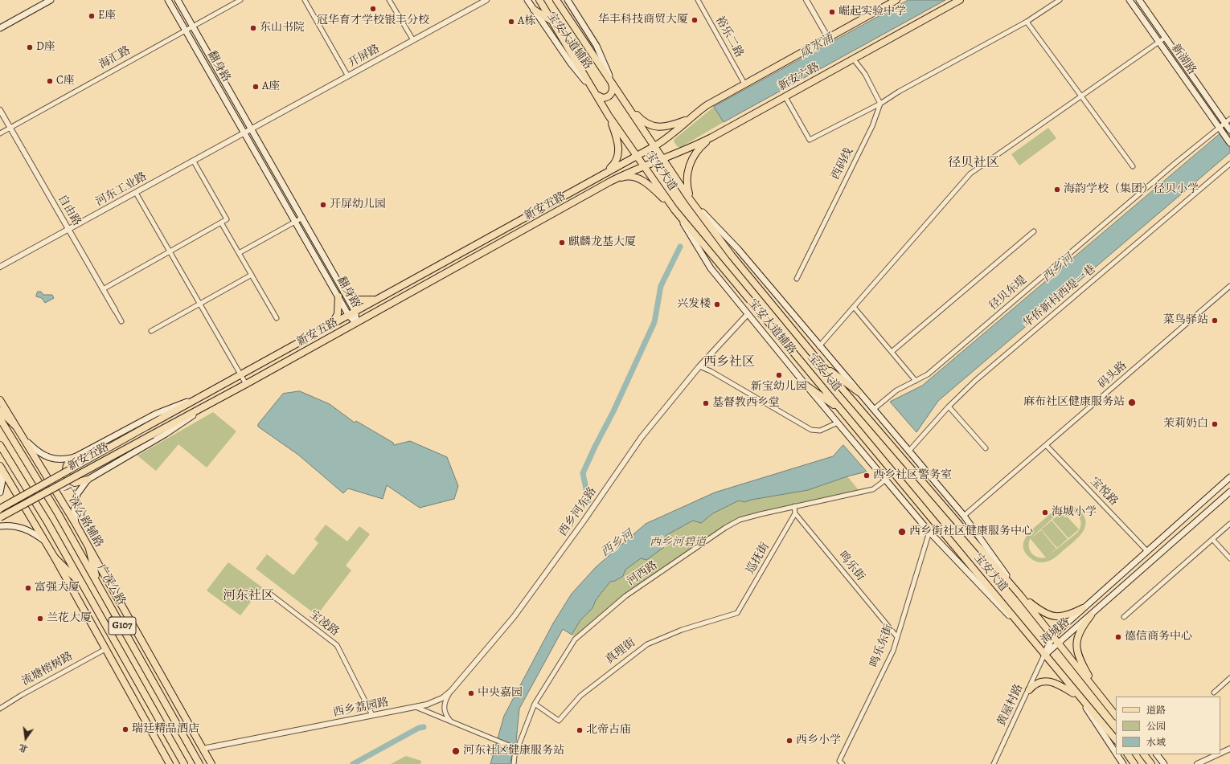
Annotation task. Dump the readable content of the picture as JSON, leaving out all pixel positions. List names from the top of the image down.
{
  "streets": {
    "main road": [
      "宝安大道辅路",
      "新湖路",
      "翻身路",
      "新安六路",
      "宝安大道",
      "新安五路",
      "广深公路辅路",
      "广深公路",
      "G107",
      "海城路"
    ],
    "street": [
      "裕乐二路",
      "开屏路",
      "海汇路",
      "西码线",
      "河东工业路",
      "自由路",
      "径贝东堤",
      "华侨新村西堤一巷",
      "码头路",
      "宝悦路",
      "西乡河东路",
      "巡抚街",
      "鸣乐街",
      "河西路",
      "宝凌路",
      "鸣乐东街",
      "真理街",
      "流塘榕树路",
      "黄屋村路",
      "西乡荔园路"
    ]
  },
  "crossings": [
    ["裕乐二路", "新安六路"],
    ["宝安大道辅路", "宝安大道"],
    ["宝安大道辅路", "西乡河东路"],
    ["宝安大道辅路", "河西路"],
    ["宝安大道辅路", "鸣乐东街"],
    ["开屏路", "翻身路"],
    ["开屏路", "河东工业路"],
    ["海汇路", "翻身路"],
    ["海汇路", "自由路"],
    ["新湖路", "径贝东堤"],
    ["翻身路", "河东工业路"],
    ["翻身路", "新安五路"],
    ["新安六路", "宝安大道"],
    ["新安六路", "新安五路"],
    ["宝安大道", "新安五路"],
    ["宝安大道", "海城路"],
    ["宝安大道", "黄屋村路"],
    ["河东工业路", "自由路"],
    ["码头路", "宝悦路"],
    ["宝悦路", "海城路"],
    ["西乡河东路", "西乡荔园路"],
    ["广深公路辅路", "西乡荔园路"],
    ["巡抚街", "鸣乐街"],
    ["巡抚街", "真理街"],
    ["鸣乐街", "鸣乐东街"],
    ["河西路", "真理街"],
    ["宝凌路", "西乡荔园路"],
    ["海城路", "黄屋村路"]
  ],
  "districts": ["径贝社区", "西乡社区", "河东社区"],
  "water": ["咸水涌", "西乡河"],
  "parks": ["西乡河碧道"],
  "places": [
    "冠华育才学校银丰分校",
    "崛起实验中学",
    "E座",
    "华丰科技商贸大厦",
    "A栋",
    "东山书院",
    "D座",
    "C座",
    "A座",
    "海韵学校（集团）径贝小学",
    "开屏幼儿园",
    "麒麟龙基大厦",
    "兴发楼",
    "菜鸟驿站",
    "新宝幼儿园",
    "麻布社区健康服务站",
    "基督教西乡堂",
    "茉莉奶白",
    "西乡社区警务室",
    "海城小学",
    "西乡街社区健康服务中心",
    "富强大厦",
    "兰花大厦",
    "德信商务中心",
    "中央嘉园",
    "瑞廷精品酒店",
    "北帝古庙",
    "西乡小学",
    "河东社区健康服务站"
  ],
  "legend": ["道路", "公园", "水域"],
  "north": "bottom"
}
